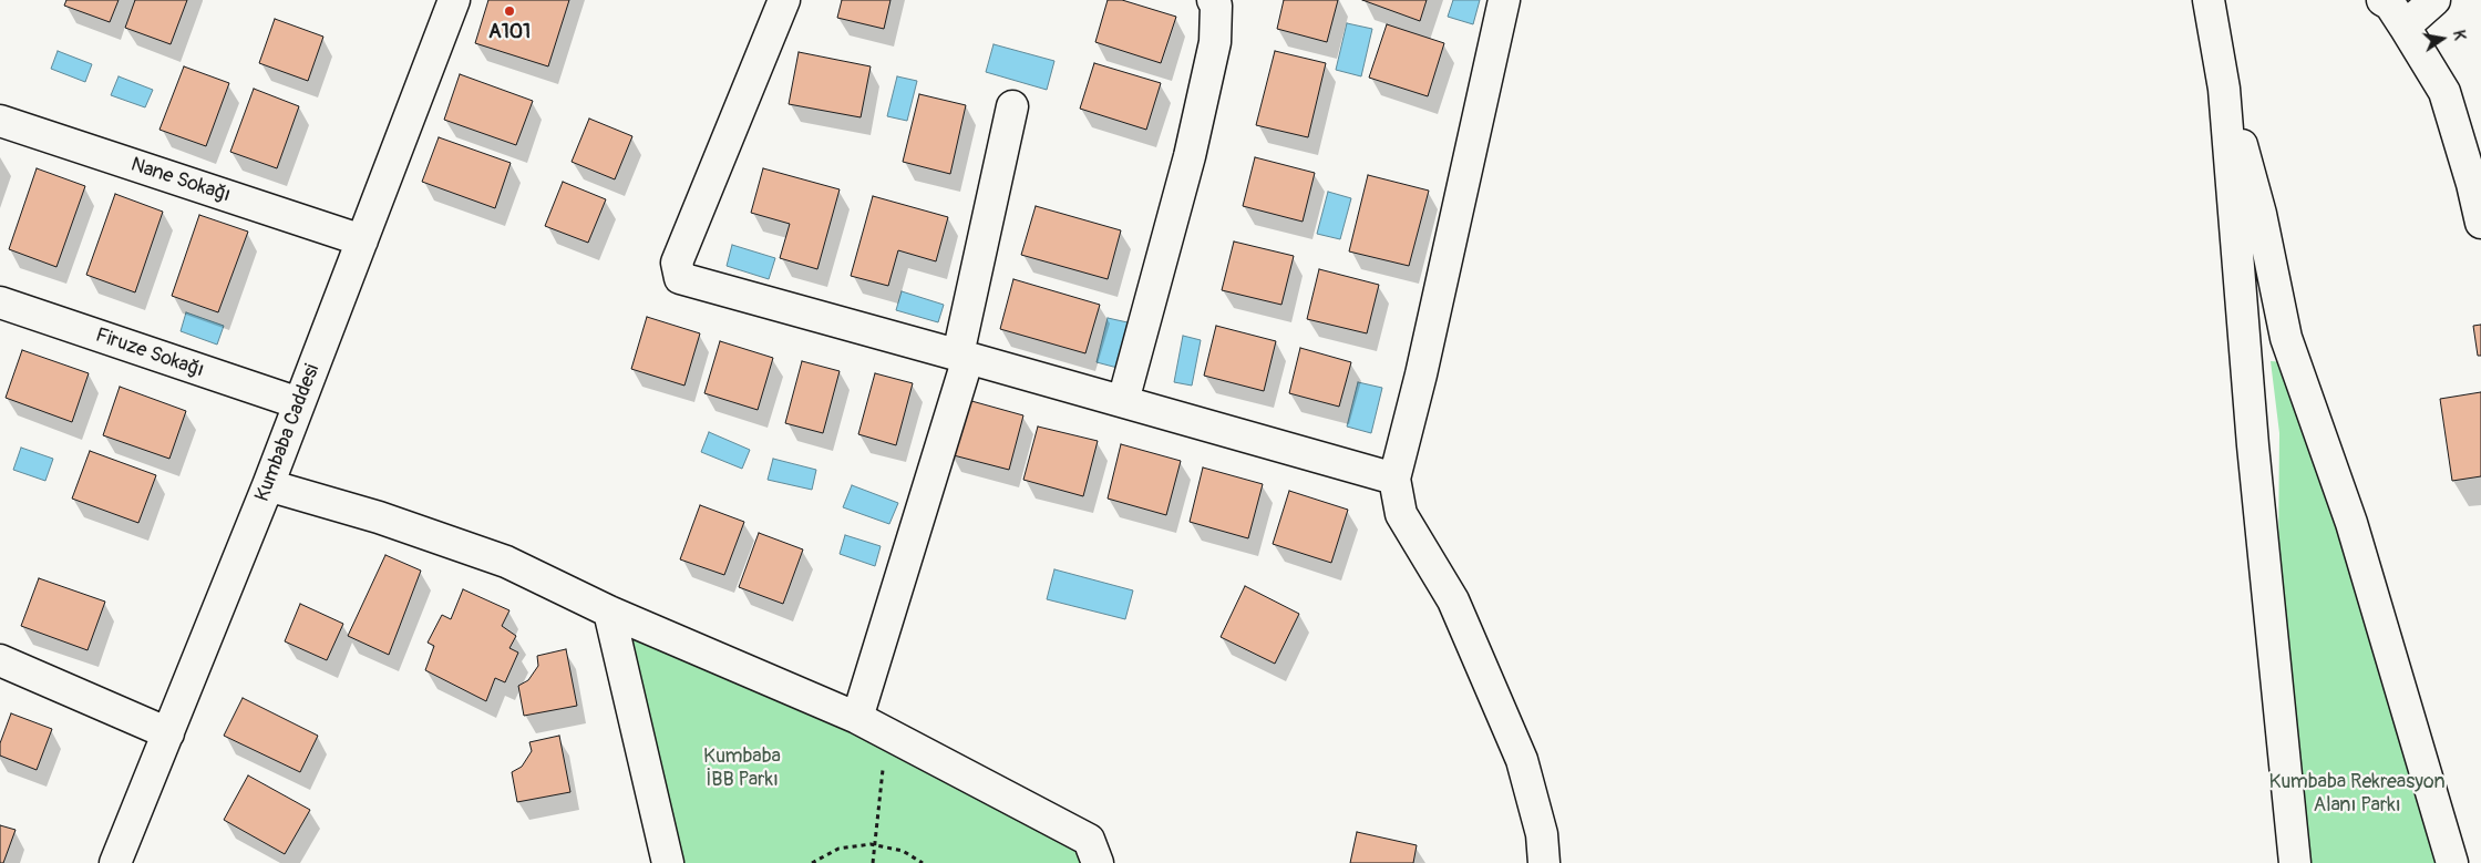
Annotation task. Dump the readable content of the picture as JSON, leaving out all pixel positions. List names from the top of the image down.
{
  "streets": {
    "street": ["Nane Sokağı", "Firuze Sokağı", "Kumbaba Caddesi"]
  },
  "crossings": [
    ["Nane Sokağı", "Kumbaba Caddesi"],
    ["Firuze Sokağı", "Kumbaba Caddesi"]
  ],
  "parks": ["Kumbaba İBB Parkı", "Kumbaba Rekreasyon Alanı Parkı"],
  "places": ["A101"],
  "north": "right"
}
